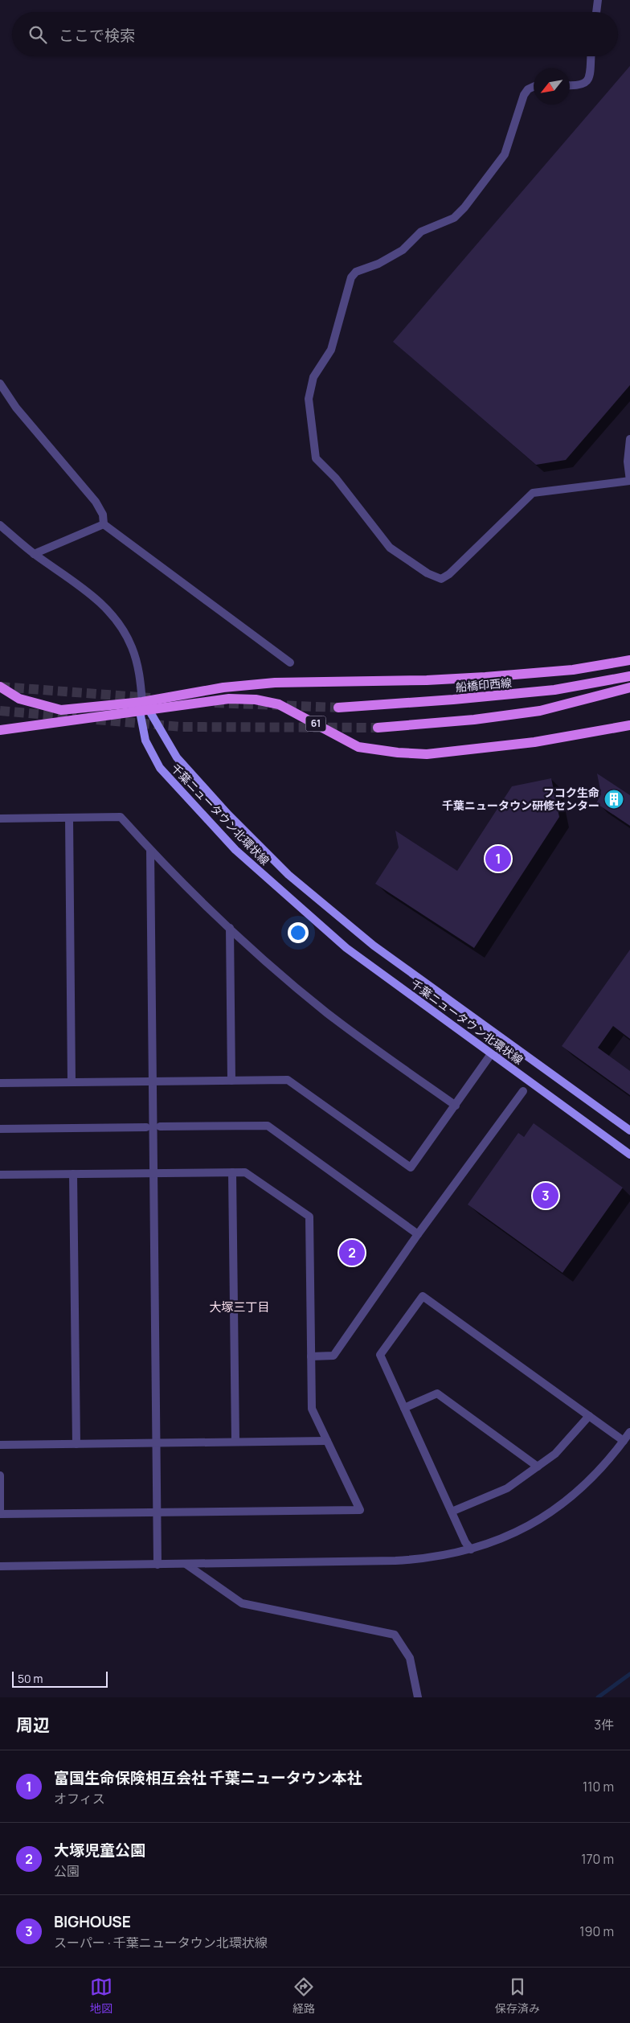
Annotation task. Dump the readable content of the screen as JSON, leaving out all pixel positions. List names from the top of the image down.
{
  "streets": {
    "main road": ["船橋印西線", "61", "千葉ニュータウン北環状線"]
  },
  "crossings": [
    ["61", "千葉ニュータウン北環状線"]
  ],
  "districts": ["大塚三丁目"],
  "places": {
    "building": ["フコク生命 千葉ニュータウン研修センター"]
  },
  "scale_bar": "50 m",
  "north": "bottom left",
  "page": {
    "search": "ここで検索",
    "pins": ["1", "3", "2"],
    "scale": "50 m",
    "heading": ["周辺", "3件"],
    "list": [
      {
        "mark": "1",
        "name": "富国生命保険相互会社 千葉ニュータウン本社",
        "note": "オフィス",
        "value": "110 m"
      },
      {
        "mark": "2",
        "name": "大塚児童公園",
        "note": "公園",
        "value": "170 m"
      },
      {
        "mark": "3",
        "name": "BIGHOUSE",
        "note": "スーパー · 千葉ニュータウン北環状線",
        "value": "190 m"
      }
    ],
    "nav": ["地図", "経路", "保存済み"]
  }
}
